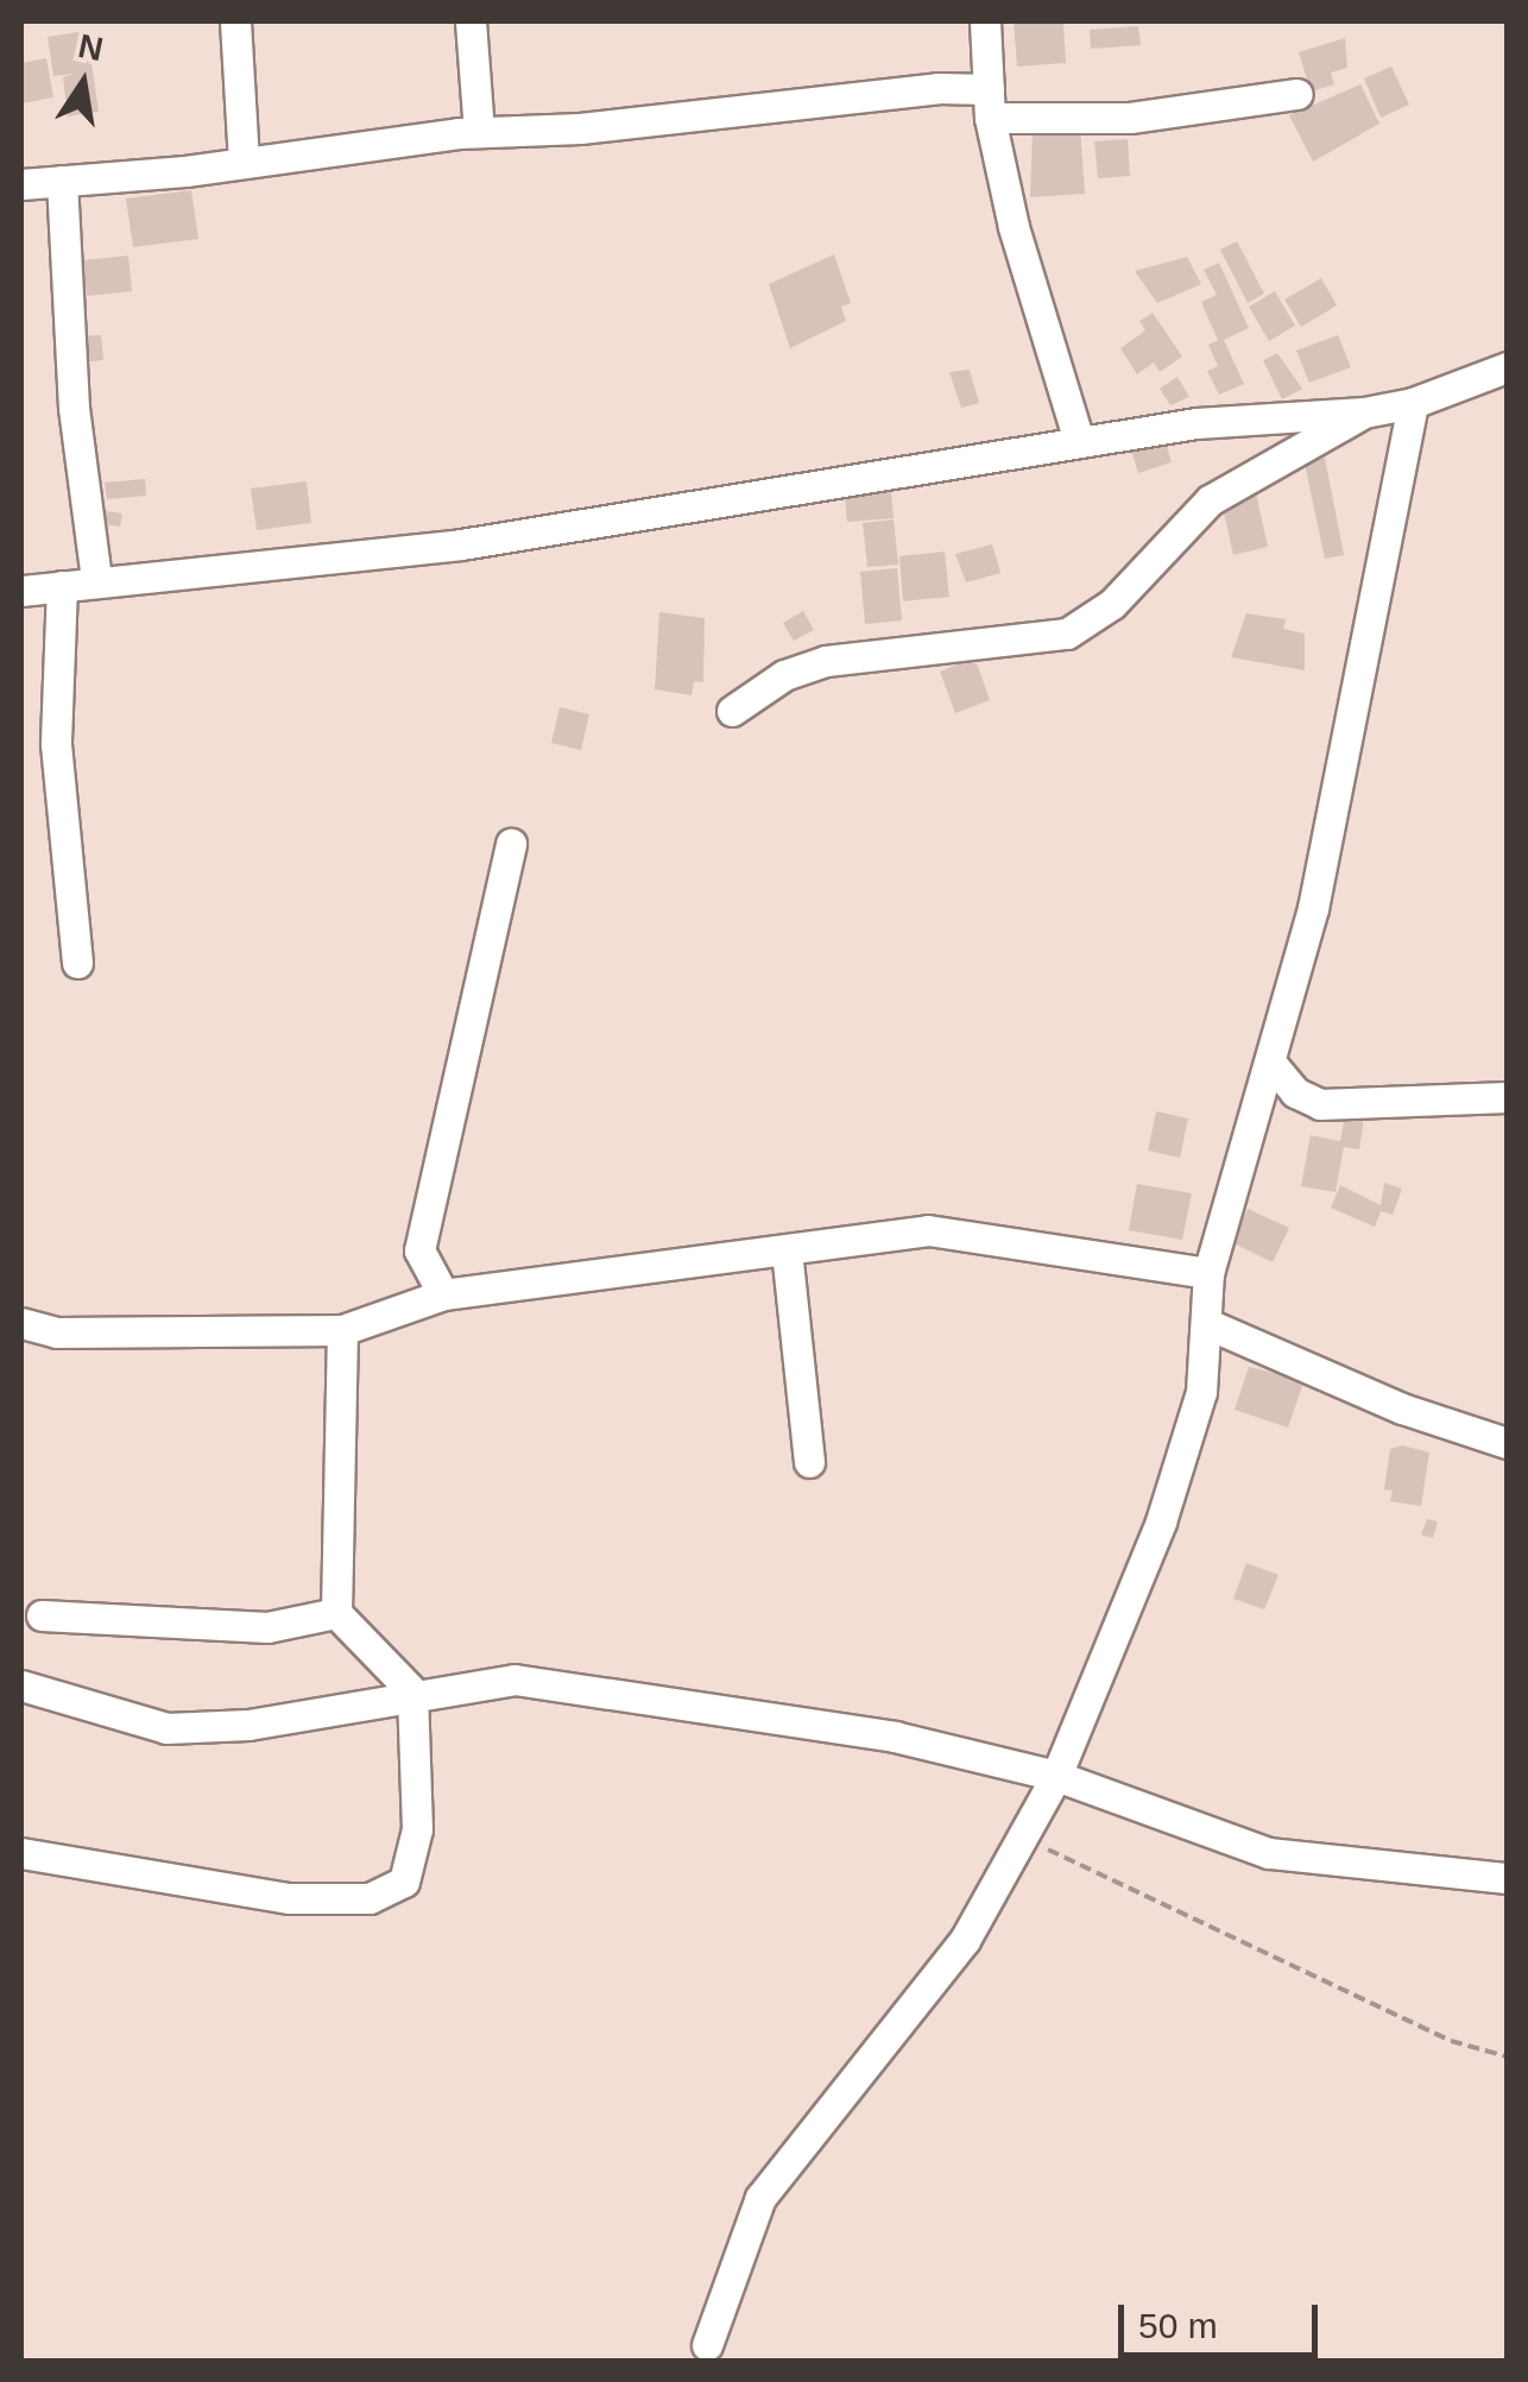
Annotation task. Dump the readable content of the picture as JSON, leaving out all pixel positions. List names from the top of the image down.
{
  "scale_bar": "50 m",
  "north": "top"
}
